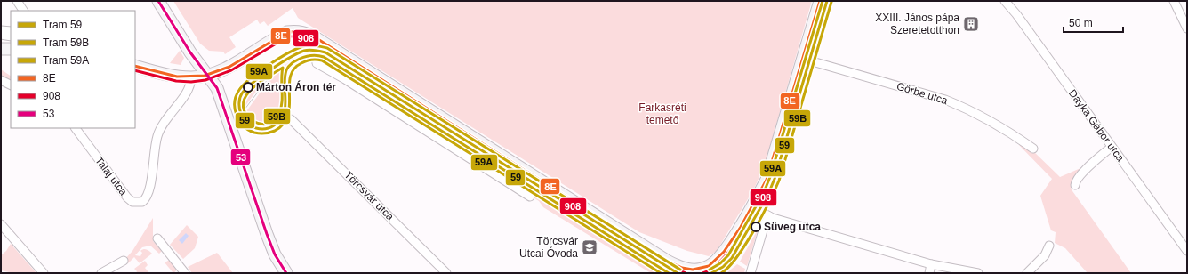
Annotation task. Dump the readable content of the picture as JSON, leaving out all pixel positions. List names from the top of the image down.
{
  "streets": {
    "street": [
      "Görbe utca",
      "Dayka Gábor utca",
      "Talaj utca",
      "Törcsvár utca"
    ]
  },
  "parks": ["Farkasréti temető"],
  "places": {
    "building": ["XXIII. János pápa Szeretetotthon"],
    "other": ["Márton Áron tér", "Süveg utca"],
    "school or university": ["Törcsvár Utcai Óvoda"]
  },
  "lines": [
    "tram line 59",
    "tram line 59A",
    "transit line 8E",
    "transit line 53",
    "tram line 59B",
    "transit line 908"
  ],
  "legend": [
    "Tram 59",
    "Tram 59B",
    "Tram 59A",
    "8E",
    "908",
    "53"
  ],
  "scale_bar": "50 m"
}
